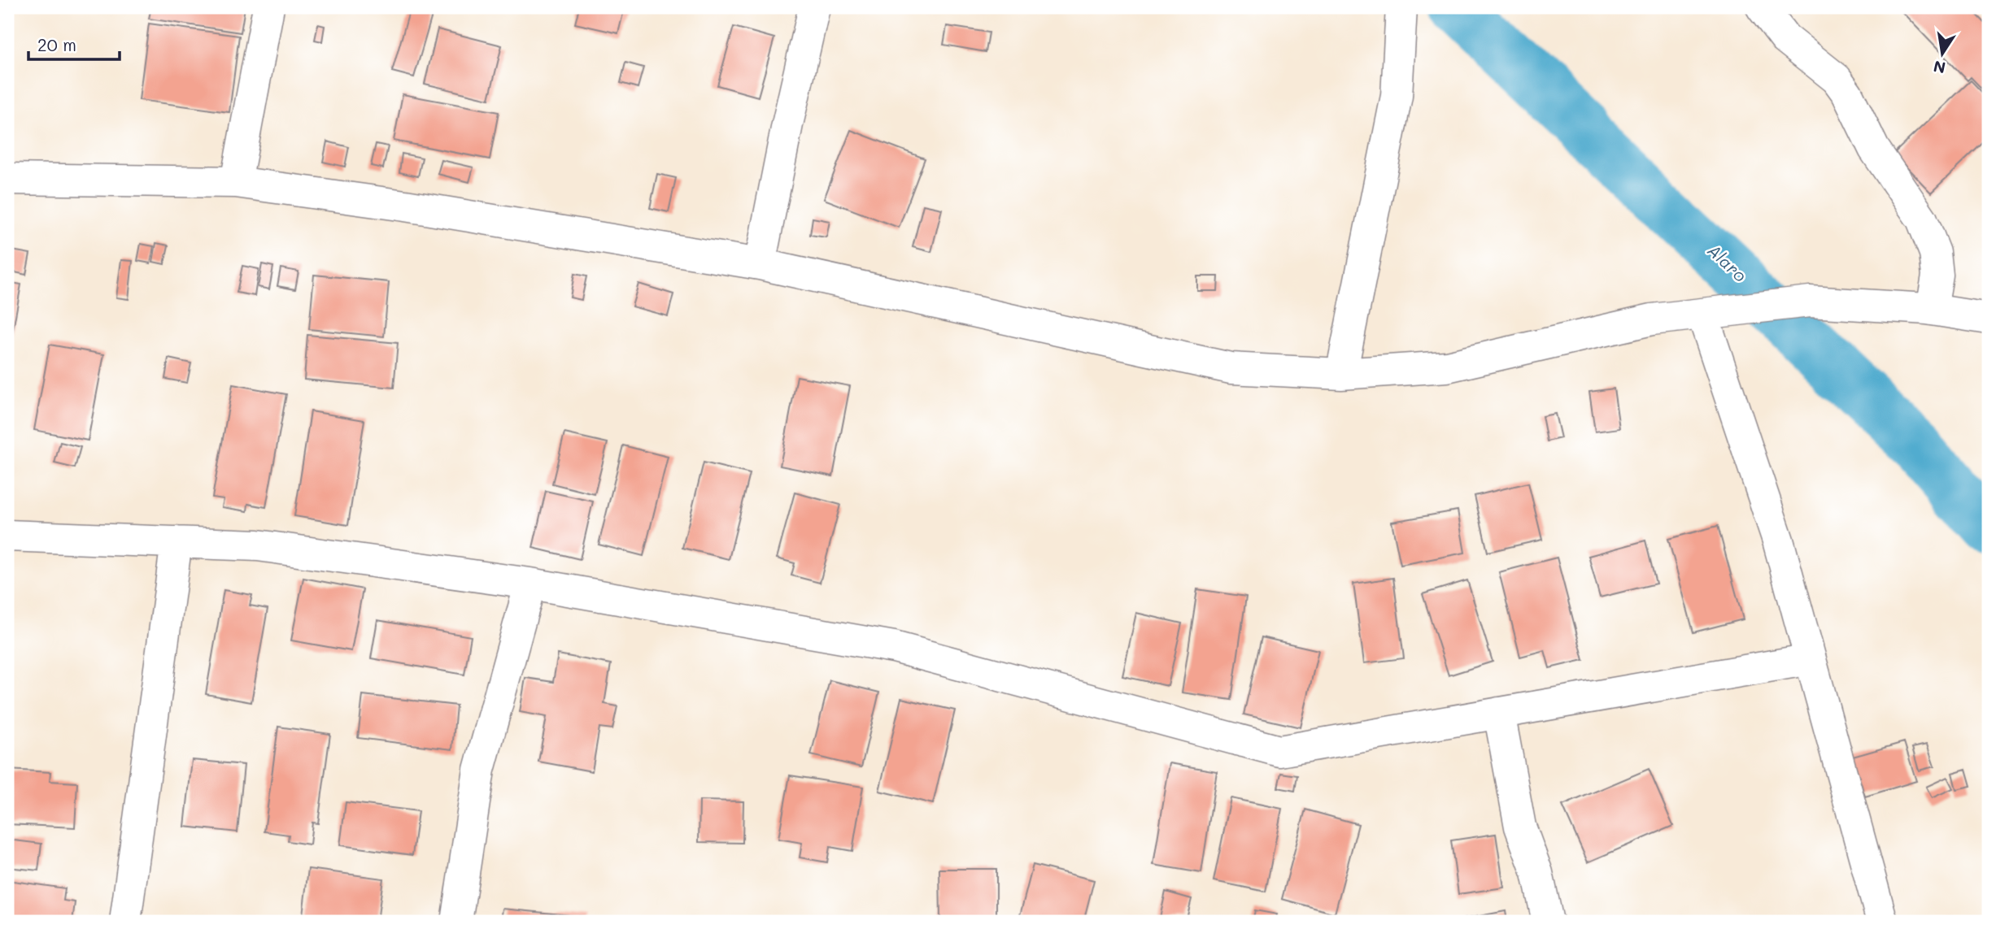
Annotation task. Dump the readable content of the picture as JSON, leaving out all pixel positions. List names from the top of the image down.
{
  "water": ["Alaro"],
  "scale_bar": "20 m",
  "north": "bottom"
}
